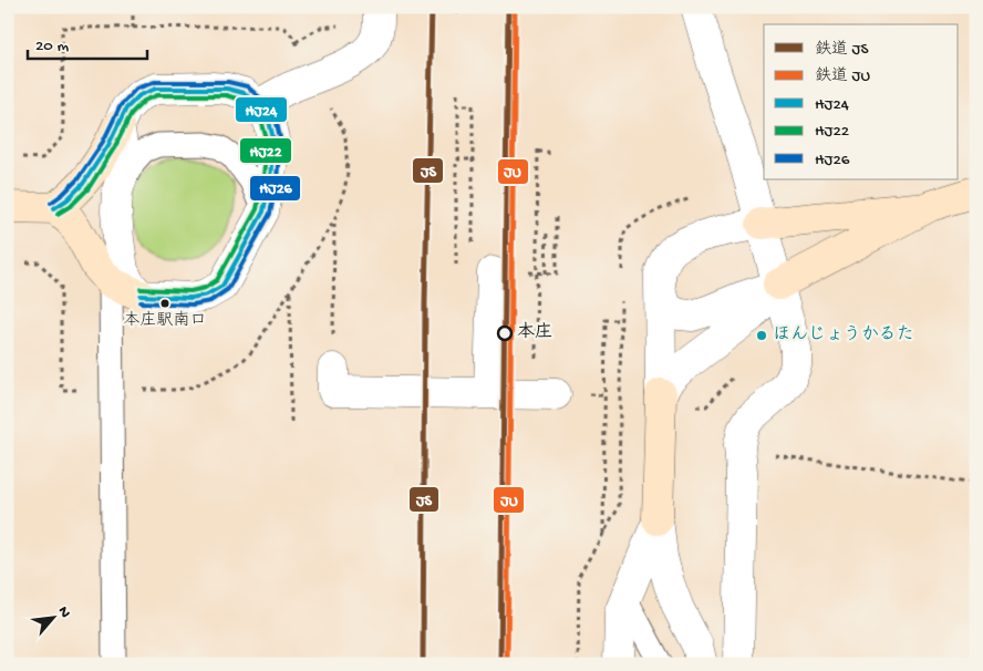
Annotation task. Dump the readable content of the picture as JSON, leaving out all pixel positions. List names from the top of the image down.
{
  "places": ["本庄駅南口", "本庄", "ほんじょうかるた"],
  "lines": [
    "rail line JS",
    "rail line JU",
    "transit line HJ26",
    "transit line HJ24",
    "transit line HJ22"
  ],
  "legend": [
    "鉄道 JS",
    "鉄道 JU",
    "HJ24",
    "HJ22",
    "HJ26"
  ],
  "scale_bar": "20 m",
  "north": "top right"
}
